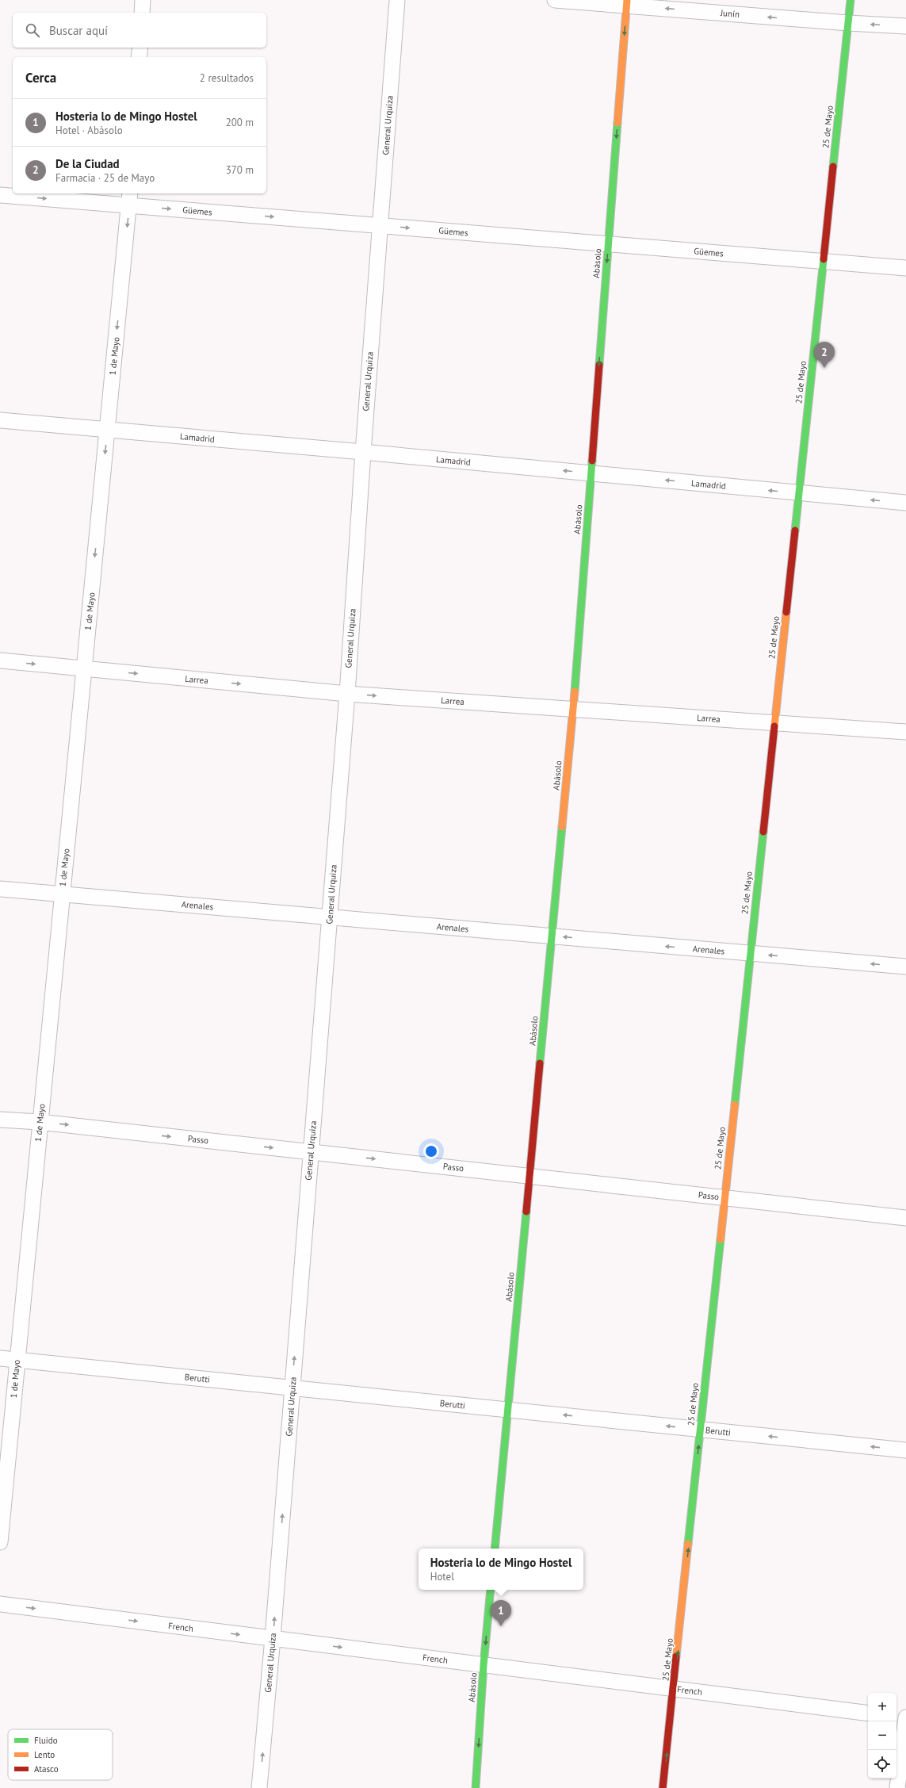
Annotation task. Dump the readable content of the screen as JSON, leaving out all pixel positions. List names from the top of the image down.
{
  "streets": {
    "street": [
      "Junín",
      "General Urquiza",
      "25 de Mayo",
      "Güemes",
      "Abásolo",
      "1 de Mayo",
      "Lamadrid",
      "Larrea",
      "Arenales",
      "Passo",
      "Berutti",
      "French"
    ]
  },
  "crossings": [
    ["Junín", "25 de Mayo"],
    ["Junín", "Abásolo"],
    ["General Urquiza", "Güemes"],
    ["General Urquiza", "Lamadrid"],
    ["General Urquiza", "Larrea"],
    ["General Urquiza", "Arenales"],
    ["General Urquiza", "Passo"],
    ["General Urquiza", "Berutti"],
    ["General Urquiza", "French"],
    ["25 de Mayo", "Güemes"],
    ["25 de Mayo", "Lamadrid"],
    ["25 de Mayo", "Larrea"],
    ["25 de Mayo", "Arenales"],
    ["25 de Mayo", "Passo"],
    ["25 de Mayo", "Berutti"],
    ["25 de Mayo", "French"],
    ["Güemes", "Abásolo"],
    ["Güemes", "1 de Mayo"],
    ["Abásolo", "Lamadrid"],
    ["Abásolo", "Larrea"],
    ["Abásolo", "Arenales"],
    ["Abásolo", "Passo"],
    ["Abásolo", "Berutti"],
    ["Abásolo", "French"],
    ["1 de Mayo", "Lamadrid"],
    ["1 de Mayo", "Larrea"],
    ["1 de Mayo", "Arenales"],
    ["1 de Mayo", "Passo"],
    ["1 de Mayo", "Berutti"]
  ],
  "one_way": [
    "Junín",
    "General Urquiza",
    "Güemes",
    "Abásolo",
    "Lamadrid",
    "Larrea",
    "Arenales",
    "Passo",
    "Berutti",
    "French"
  ],
  "legend": ["Fluido", "Lento", "Atasco"],
  "page": {
    "search": "Buscar aquí",
    "heading": ["Cerca", "2 resultados"],
    "list": [
      {
        "mark": "1",
        "name": "Hosteria lo de Mingo Hostel",
        "note": "Hotel · Abásolo",
        "value": "200 m"
      },
      {
        "mark": "2",
        "name": "De la Ciudad",
        "note": "Farmacia · 25 de Mayo",
        "value": "370 m"
      }
    ],
    "pins": ["2", "1"],
    "popup": ["Hosteria lo de Mingo Hostel", "Hotel"],
    "map_buttons": ["+", "−"]
  }
}
